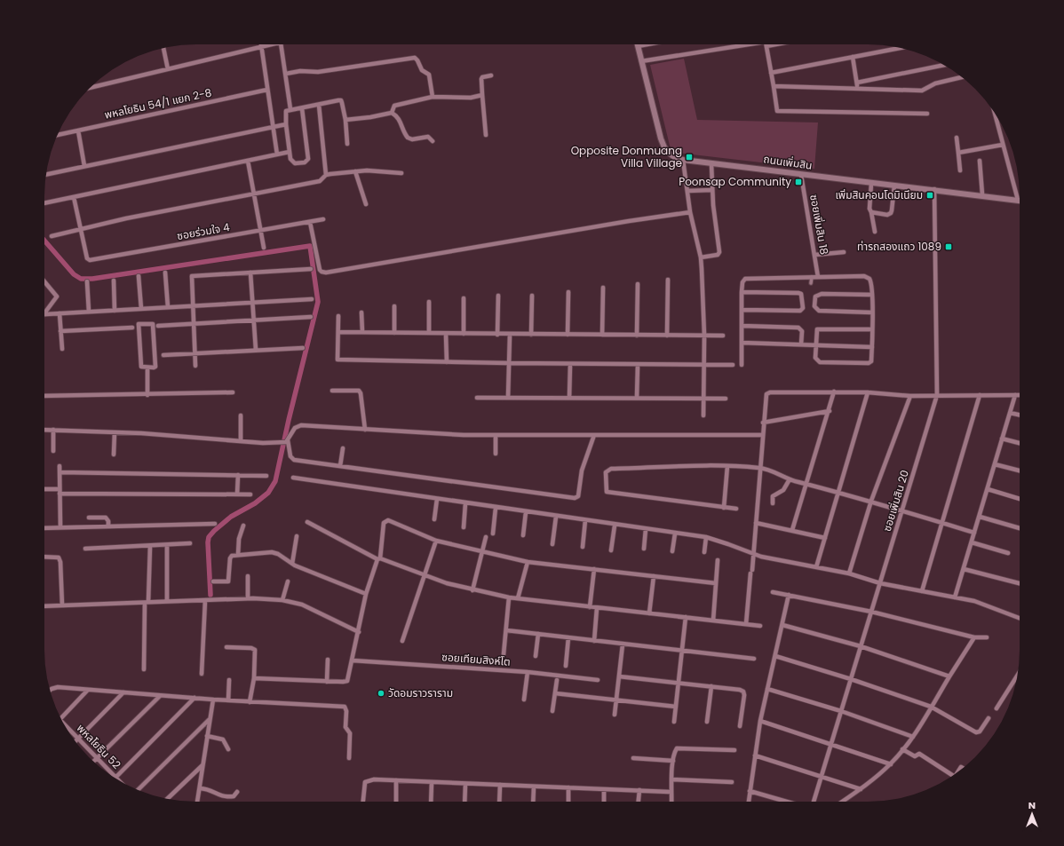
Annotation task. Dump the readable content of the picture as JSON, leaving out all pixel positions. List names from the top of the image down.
{
  "streets": {
    "street": [
      "พหลโยธิน 54/1 แยก 2-8",
      "ถนนเพิ่มสิน",
      "ซอยเพิ่มสิน 18",
      "ซอยร่วมใจ 4",
      "ซอยเพิ่มสิน 20",
      "ซอยเทียมสิงห์โต",
      "พหลโยธิน 52"
    ]
  },
  "crossings": [
    ["ถนนเพิ่มสิน", "ซอยเพิ่มสิน 18"],
    ["ถนนเพิ่มสิน", "ซอยเพิ่มสิน 20"]
  ],
  "places": {
    "transit": [
      "Opposite Donmuang Villa Village",
      "Poonsap Community",
      "เพิ่มสินคอนโดมิเนียม",
      "ท่ารถสองแถว 1089"
    ],
    "other": ["วัดอมราวราราม"]
  },
  "north": "top"
}
